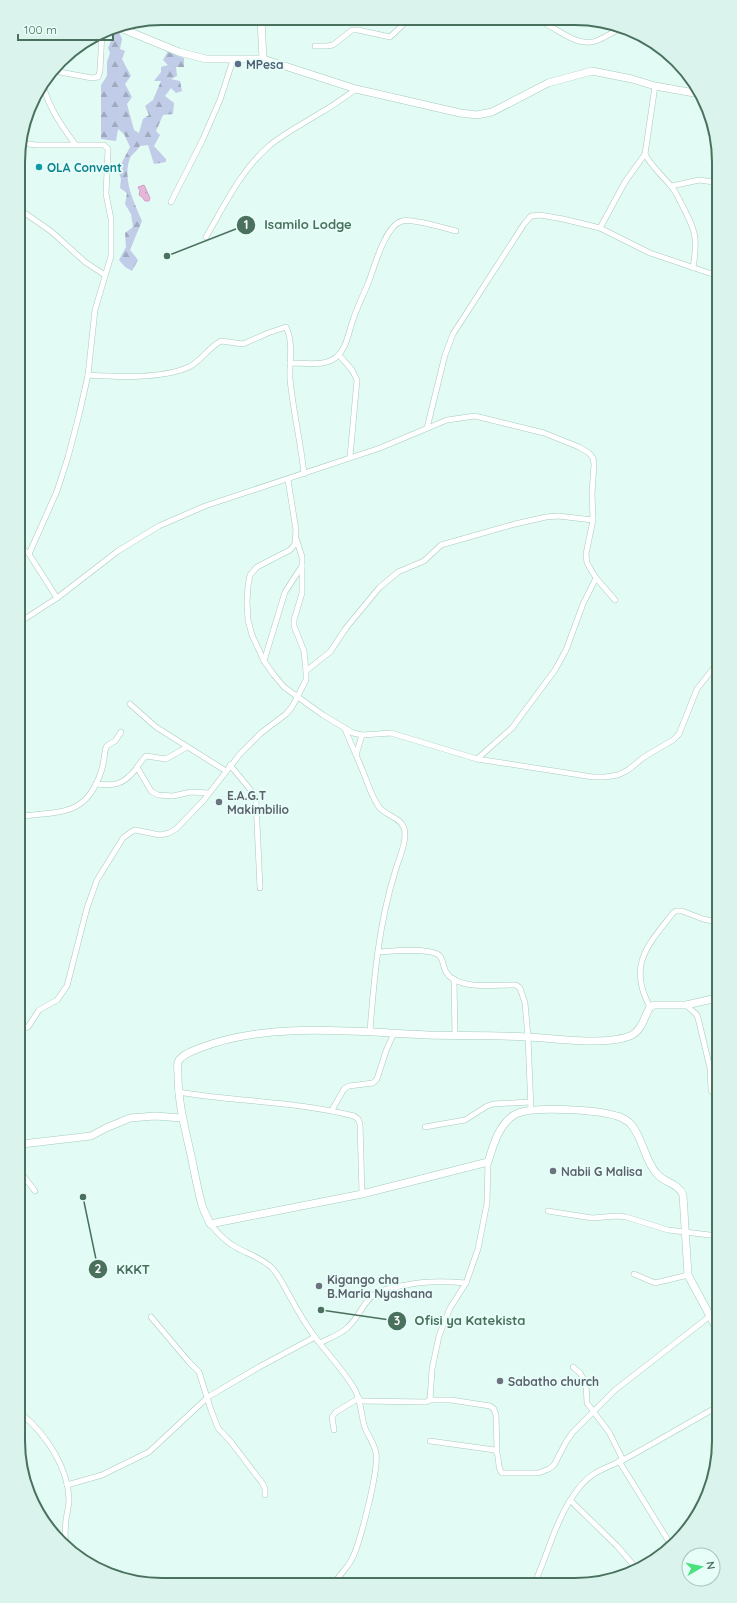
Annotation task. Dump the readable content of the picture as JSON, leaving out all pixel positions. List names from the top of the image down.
{
  "places": [
    "MPesa",
    "OLA Convent",
    "Isamilo Lodge",
    "E.A.G.T Makimbilio",
    "Nabii G Malisa",
    "KKKT",
    "Kigango cha B.Maria Nyashana",
    "Ofisi ya Katekista",
    "Sabatho church"
  ],
  "scale_bar": "100 m",
  "north": "right"
}
